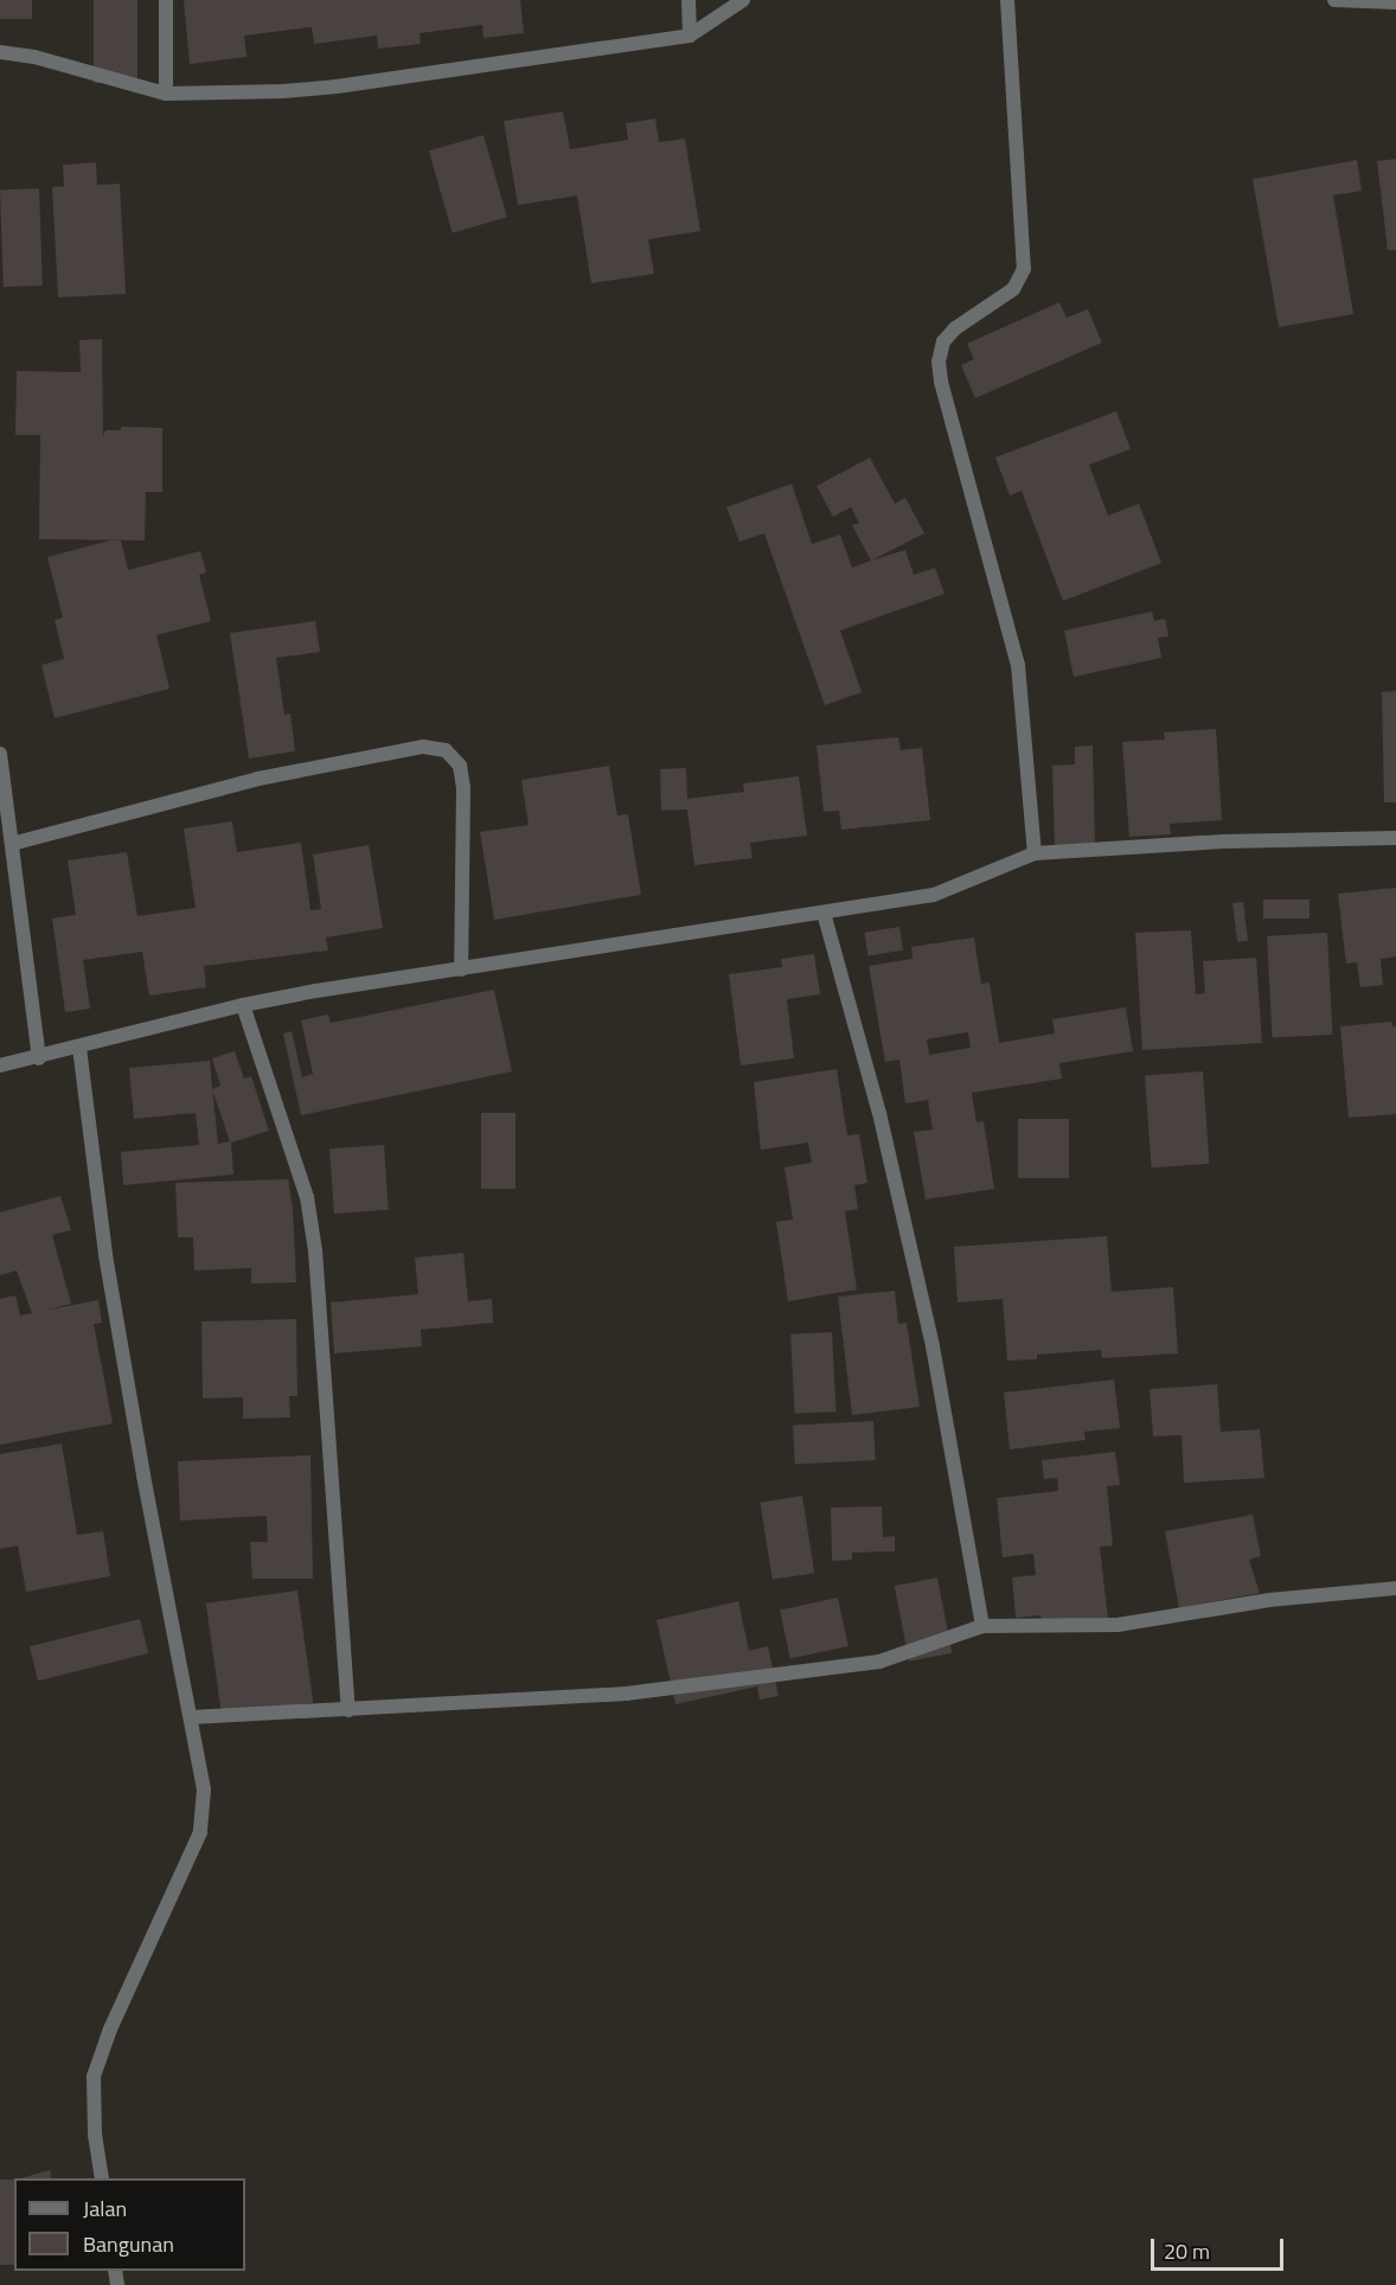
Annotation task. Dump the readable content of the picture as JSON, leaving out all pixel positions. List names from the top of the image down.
{
  "legend": ["Jalan", "Bangunan"],
  "scale_bar": "20 m"
}
